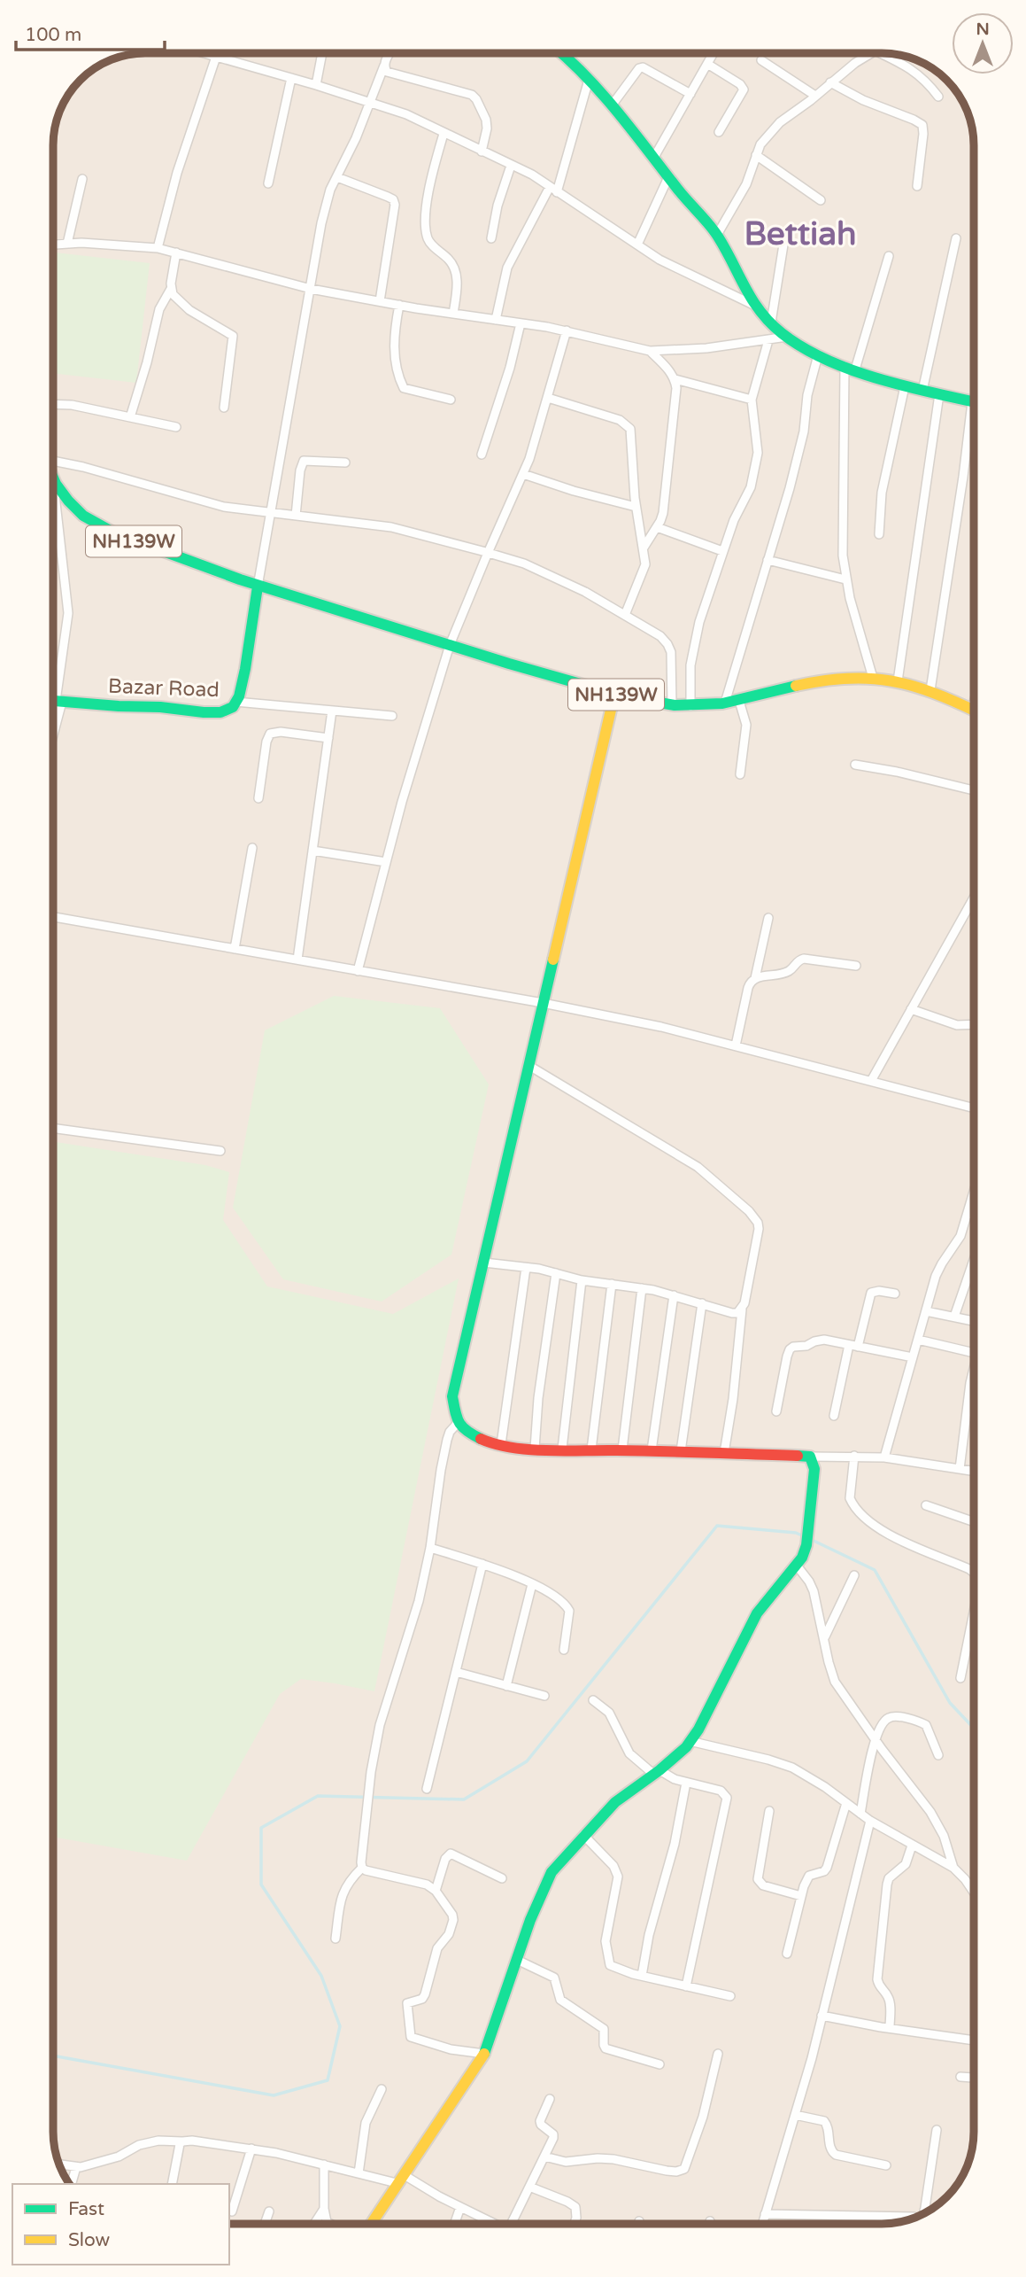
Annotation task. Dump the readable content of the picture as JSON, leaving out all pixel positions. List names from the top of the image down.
{
  "streets": {
    "main road": ["NH139W", "Bazar Road"]
  },
  "crossings": [
    ["NH139W", "Bazar Road"]
  ],
  "districts": ["Bettiah"],
  "legend": ["Fast", "Slow"],
  "scale_bar": "100 m",
  "north": "top"
}
